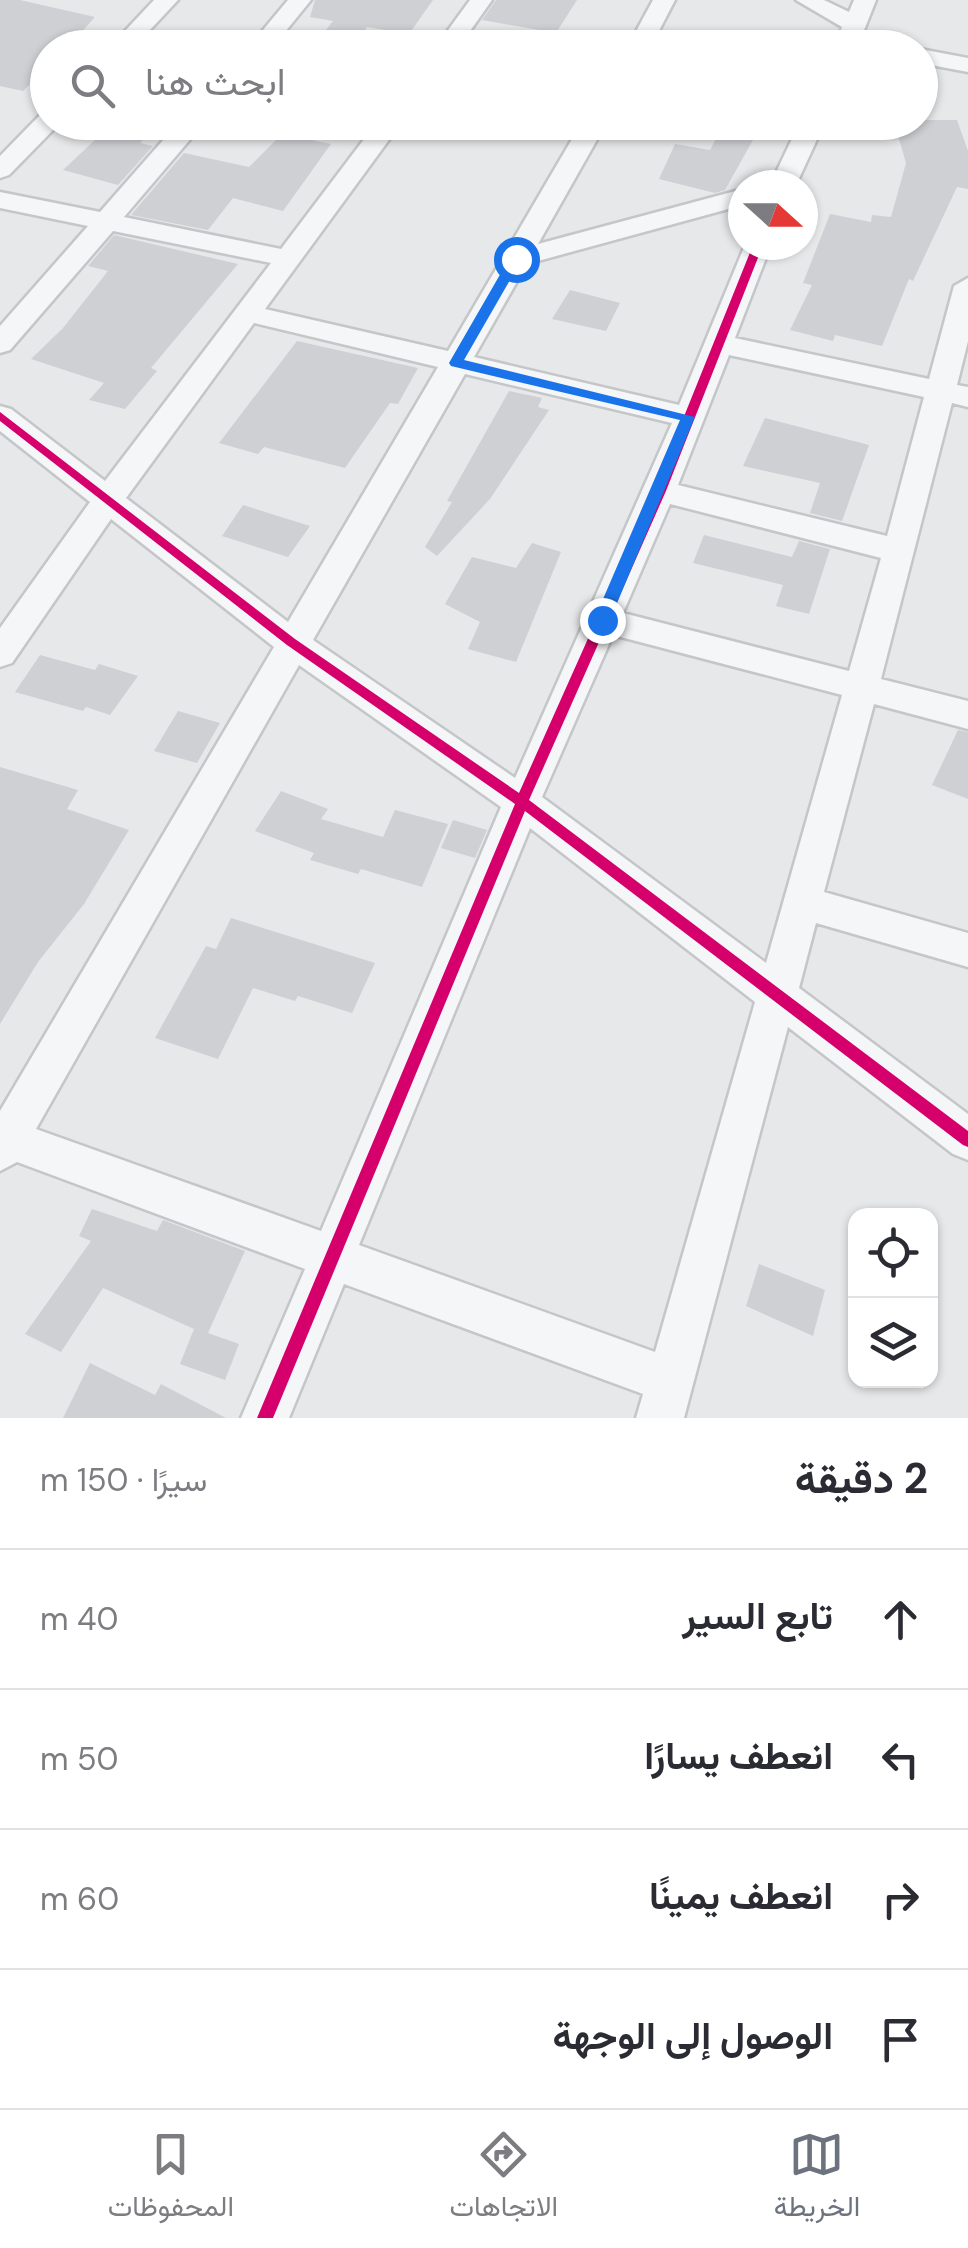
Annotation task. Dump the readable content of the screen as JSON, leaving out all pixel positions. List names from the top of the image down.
{
  "north": "right",
  "page": {
    "search": "ابحث هنا",
    "heading": ["2 دقيقة", "سيرًا · 150 m"],
    "list": [
      ["تابع السير", "40 m"],
      ["انعطف يسارًا", "50 m"],
      ["انعطف يمينًا", "60 m"],
      "الوصول إلى الوجهة"
    ],
    "nav": ["الخريطة", "الاتجاهات", "المحفوظات"]
  }
}
